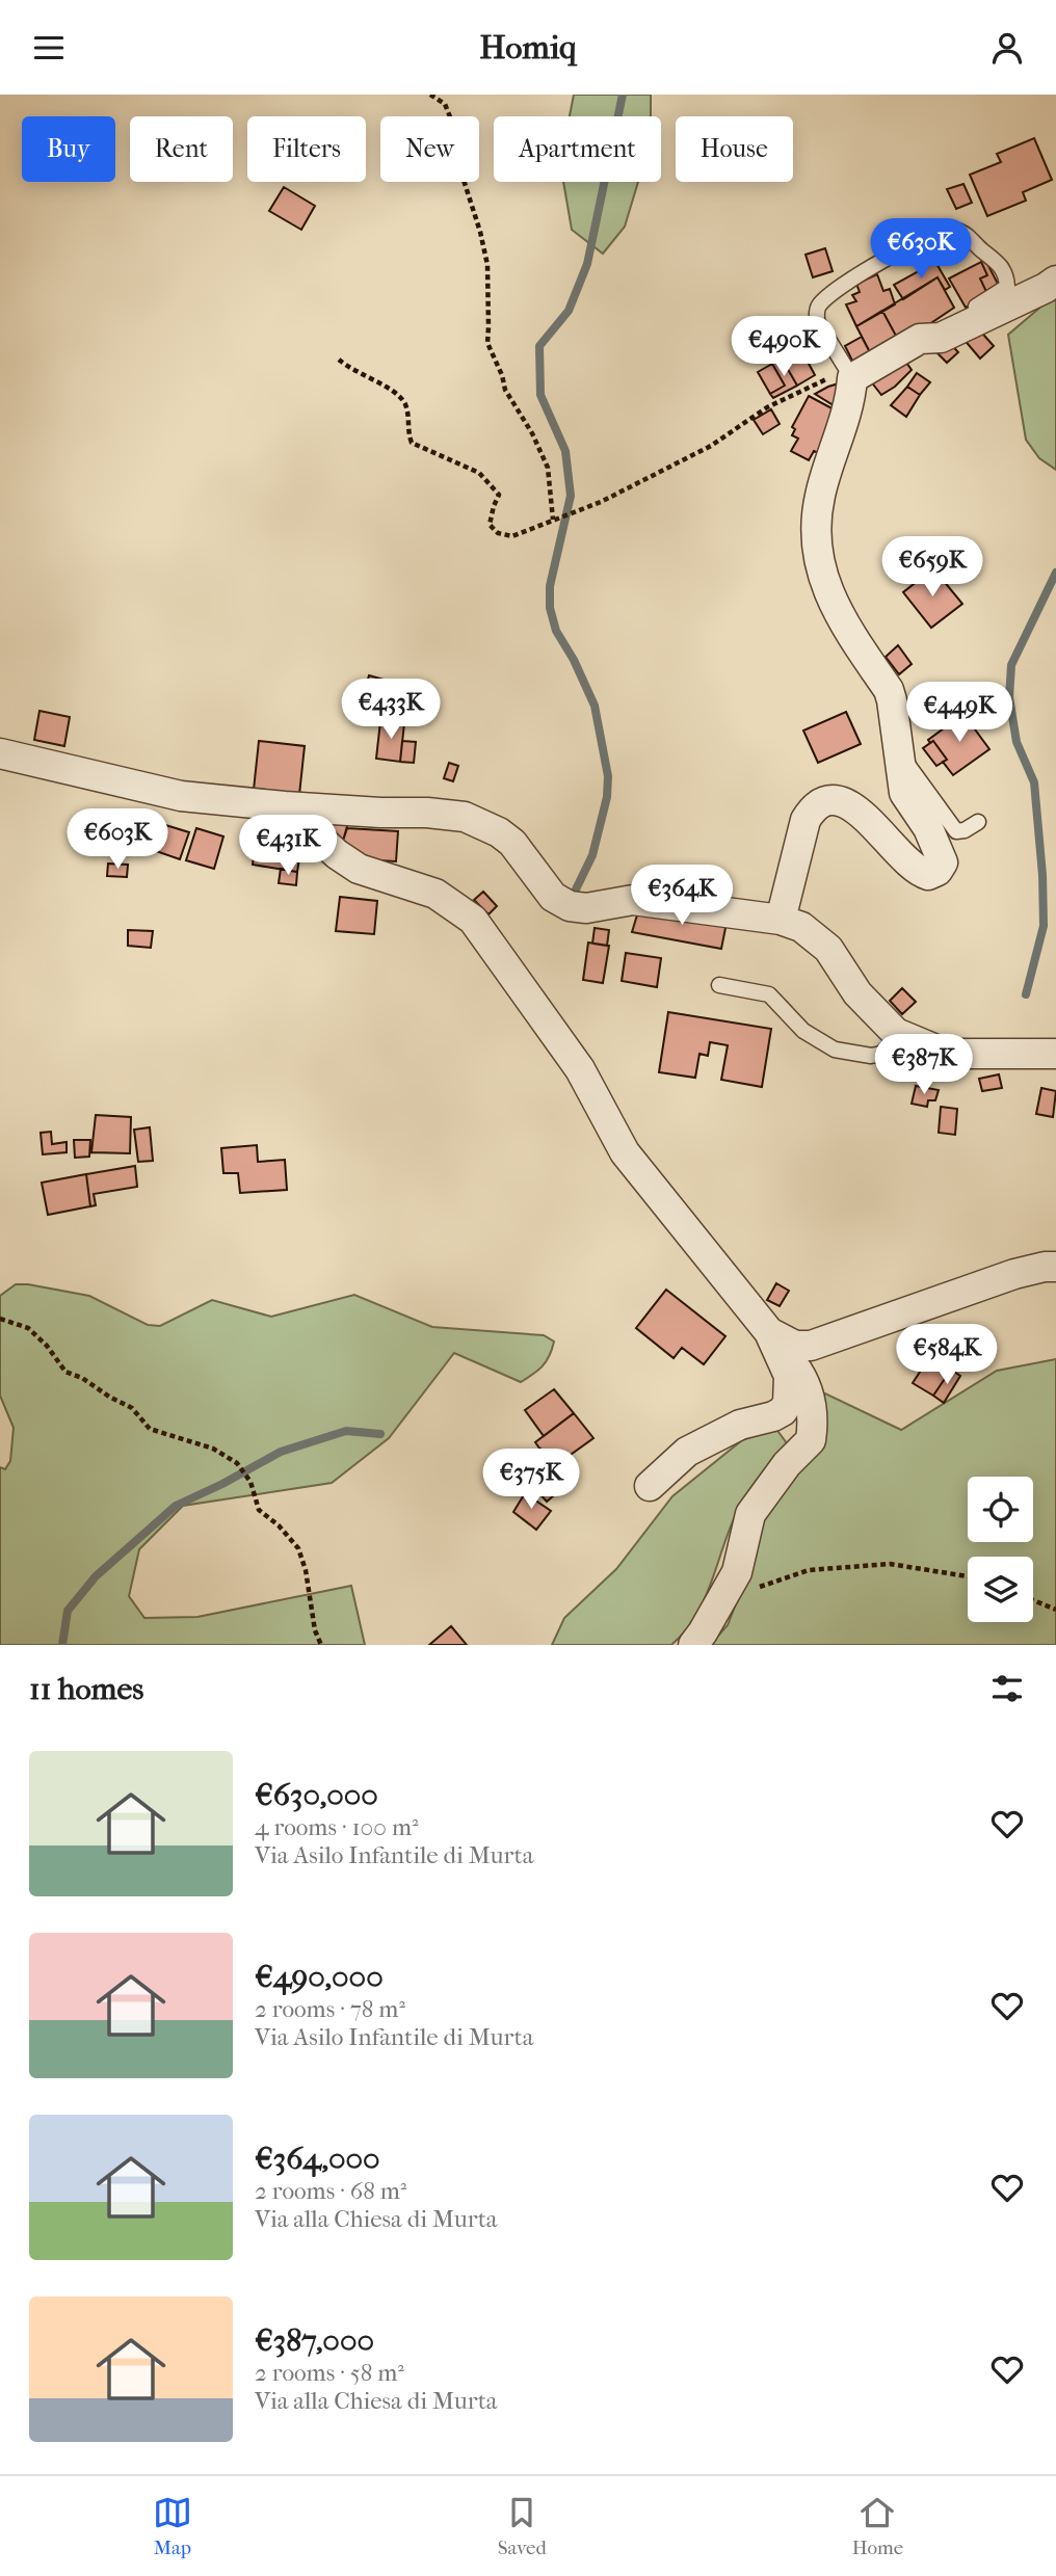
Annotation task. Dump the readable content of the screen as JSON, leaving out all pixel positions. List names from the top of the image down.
{
  "page": {
    "header": "Homiq",
    "chip": [
      "Buy",
      "Rent",
      "Filters",
      "New",
      "Apartment",
      "House"
    ],
    "price": [
      "€630K",
      "€490K",
      "€659K",
      "€433K",
      "€449K",
      "€603K",
      "€431K",
      "€364K",
      "€387K",
      "€584K",
      "€375K"
    ],
    "heading": "11 homes",
    "list": [
      {
        "name": "€630,000",
        "note": "4 rooms · 100 m² · Via Asilo Infantile di Murta"
      },
      {
        "name": "€490,000",
        "note": "2 rooms · 78 m² · Via Asilo Infantile di Murta"
      },
      {
        "name": "€364,000",
        "note": "2 rooms · 68 m² · Via alla Chiesa di Murta"
      },
      {
        "name": "€387,000",
        "note": "2 rooms · 58 m² · Via alla Chiesa di Murta"
      }
    ],
    "tabs": ["Map", "Saved", "Home"]
  }
}
